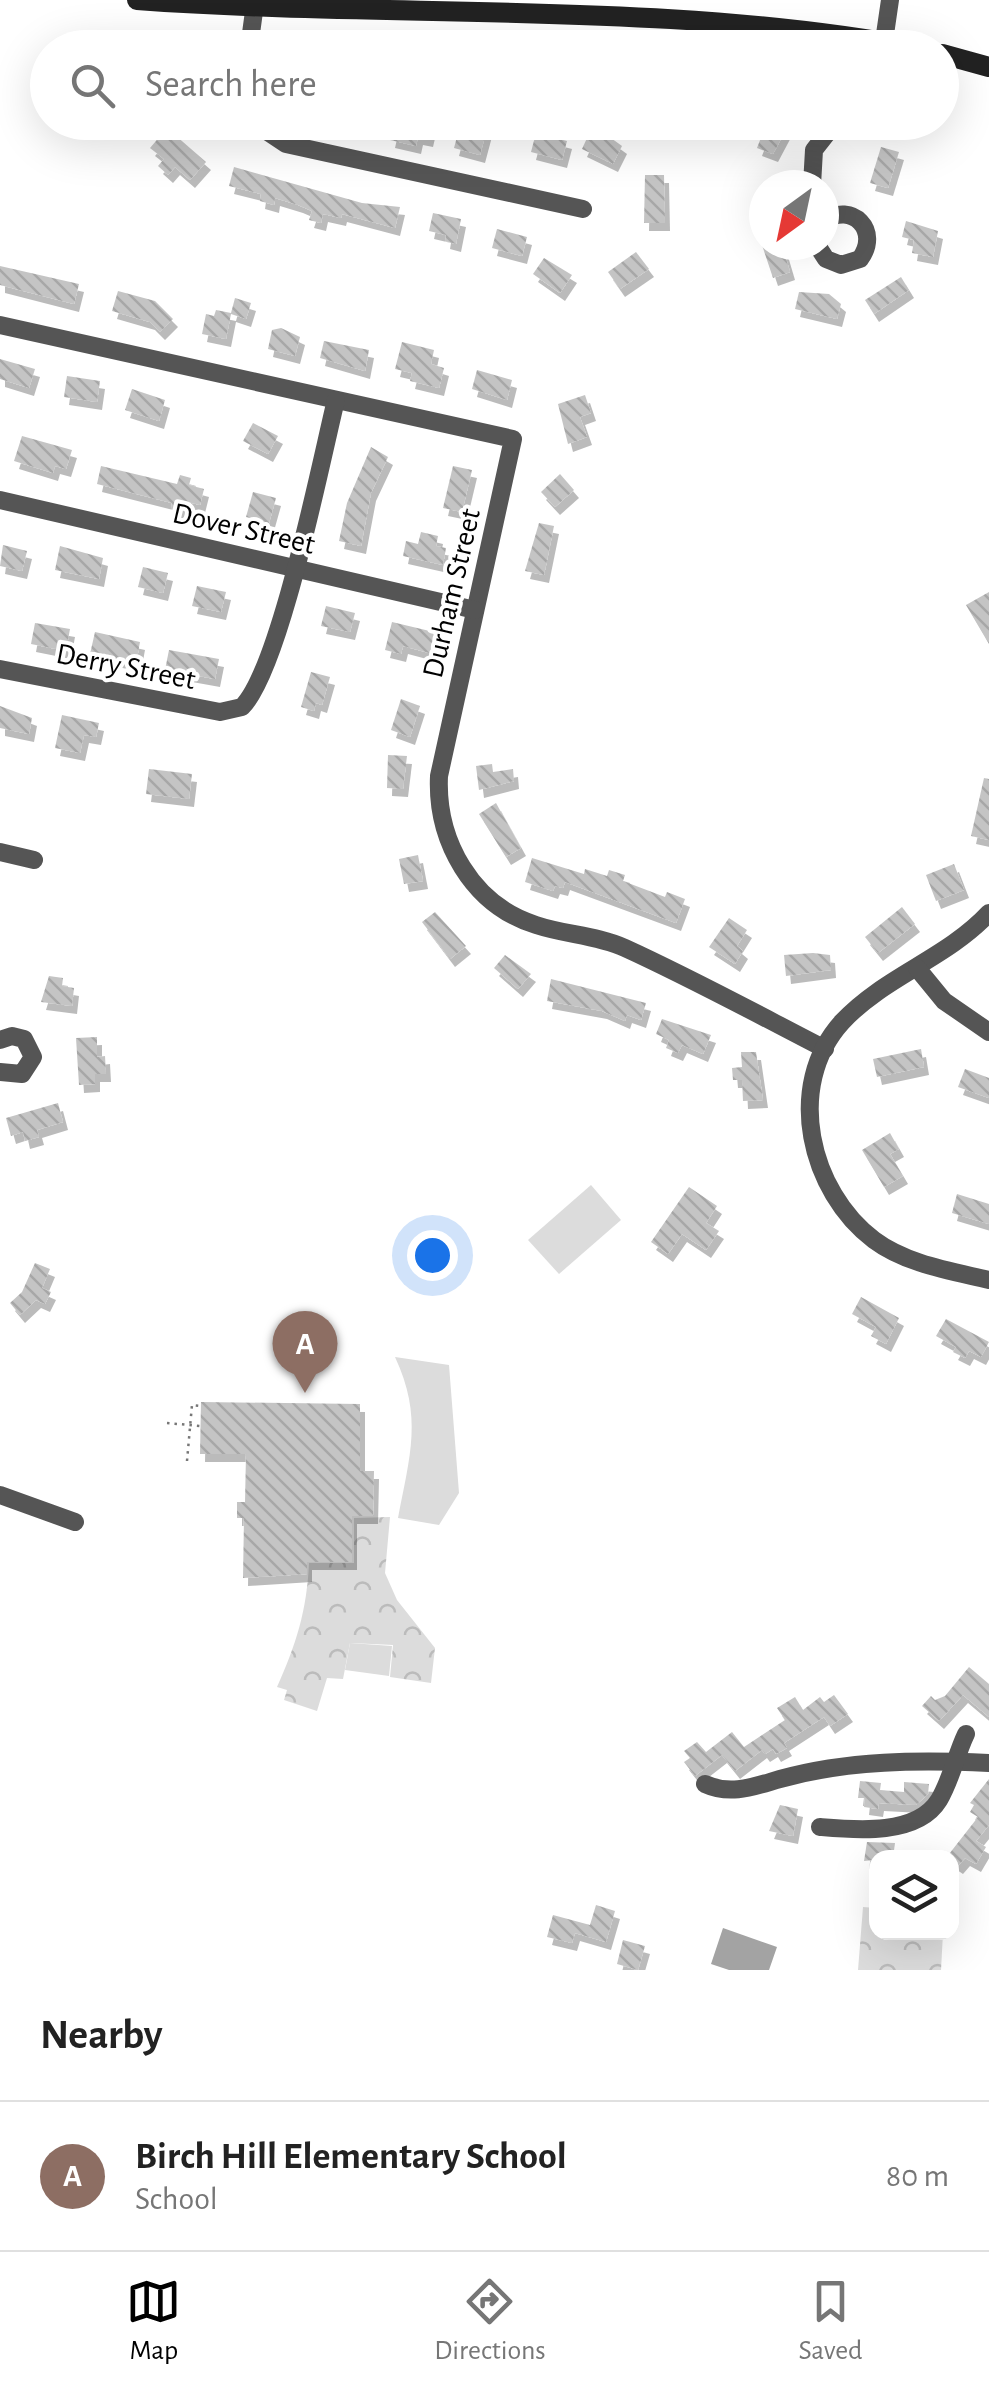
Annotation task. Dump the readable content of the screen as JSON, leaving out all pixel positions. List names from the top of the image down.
{
  "streets": {
    "street": ["Dover Street", "Durham Street", "Derry Street"]
  },
  "crossings": [
    ["Dover Street", "Durham Street"],
    ["Dover Street", "Derry Street"]
  ],
  "north": "bottom left",
  "page": {
    "search": "Search here",
    "pins": "A",
    "heading": "Nearby",
    "list": [
      {
        "mark": "A",
        "name": "Birch Hill Elementary School",
        "note": "School",
        "value": "80 m"
      }
    ],
    "nav": ["Map", "Directions", "Saved"]
  }
}
